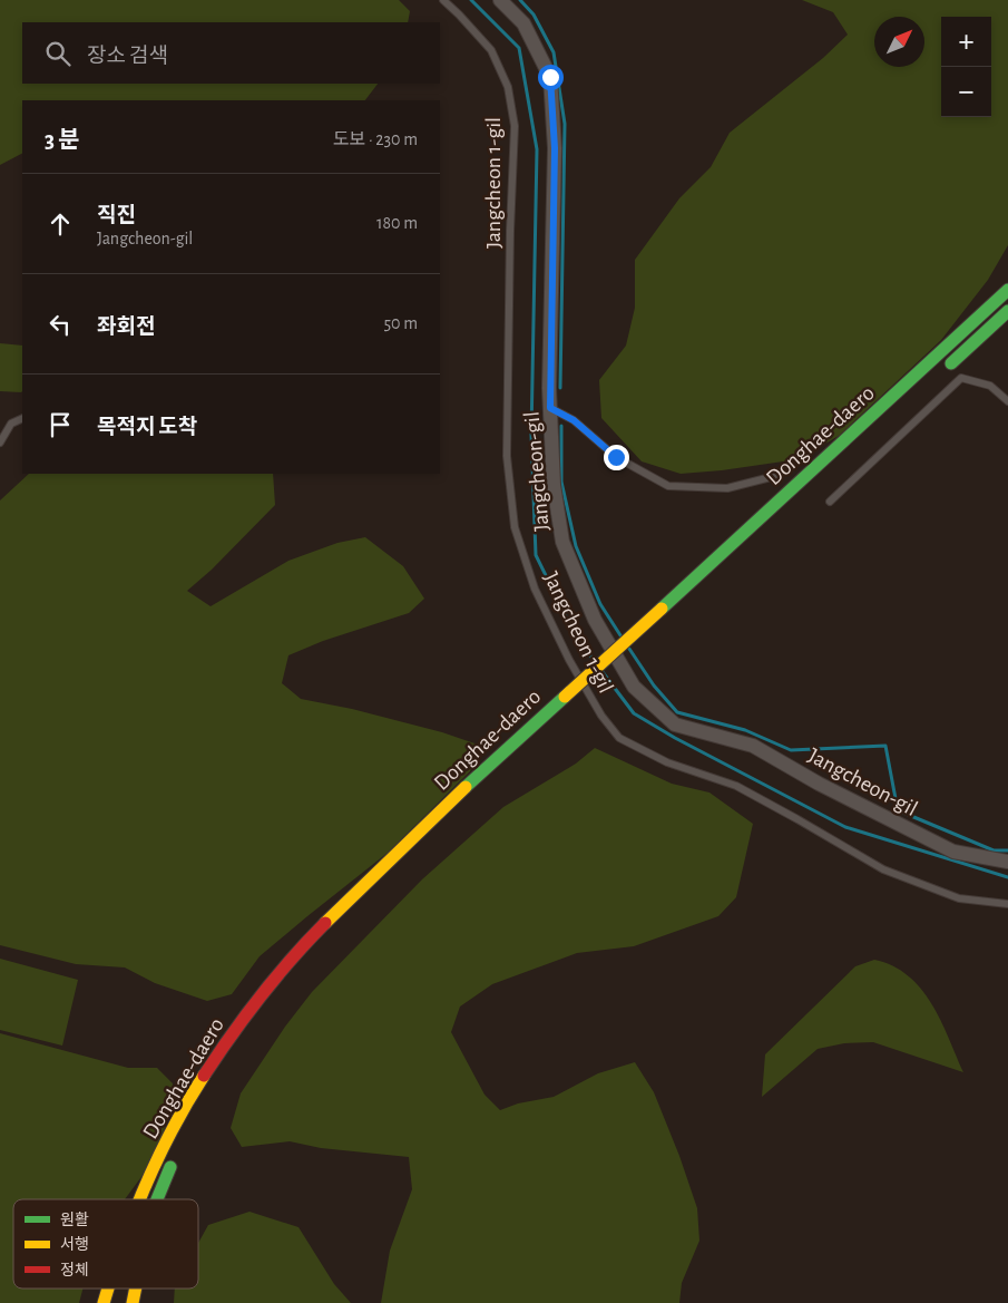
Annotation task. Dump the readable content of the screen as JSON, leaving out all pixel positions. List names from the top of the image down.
{
  "streets": {
    "main road": ["Donghae-daero"],
    "street": ["Jangcheon-gil"],
    "lane": ["Jangcheon 1-gil"]
  },
  "legend": ["원활", "서행", "정체"],
  "north": "top right",
  "page": {
    "map_buttons": ["+", "−"],
    "search": "장소 검색",
    "heading": ["3 분", "도보 · 230 m"],
    "list": [
      ["직진", "Jangcheon-gil", "180 m"],
      ["좌회전", "50 m"],
      "목적지 도착"
    ]
  }
}
